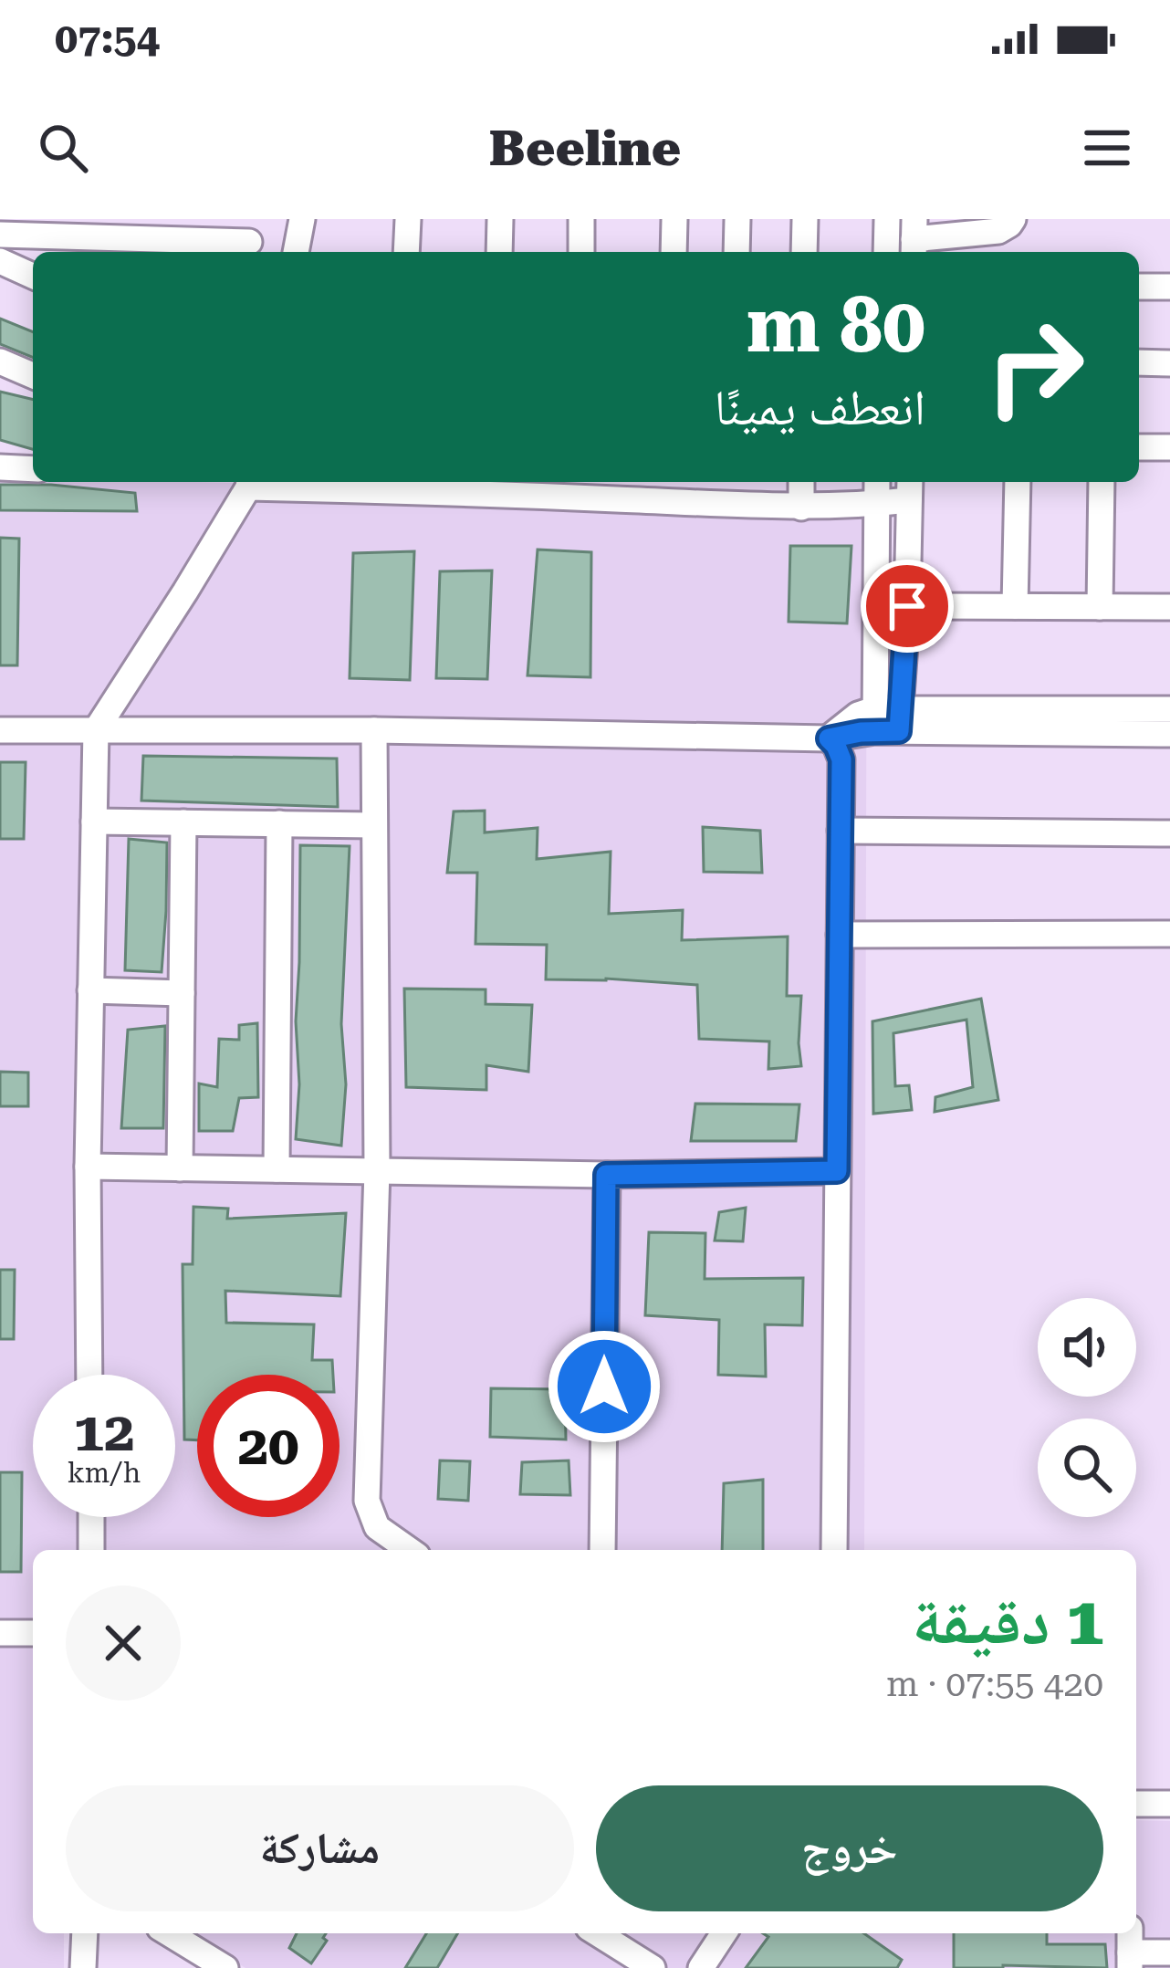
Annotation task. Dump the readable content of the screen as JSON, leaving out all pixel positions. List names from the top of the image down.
{
  "page": {
    "status": "07:54",
    "header": "Beeline",
    "turn": ["80 m", "انعطف يمينًا"],
    "speed": "12 km/h",
    "limit": "20",
    "heading": ["1 دقيقة", "420 m · 07:55"],
    "buttons": ["خروج", "مشاركة"]
  }
}
